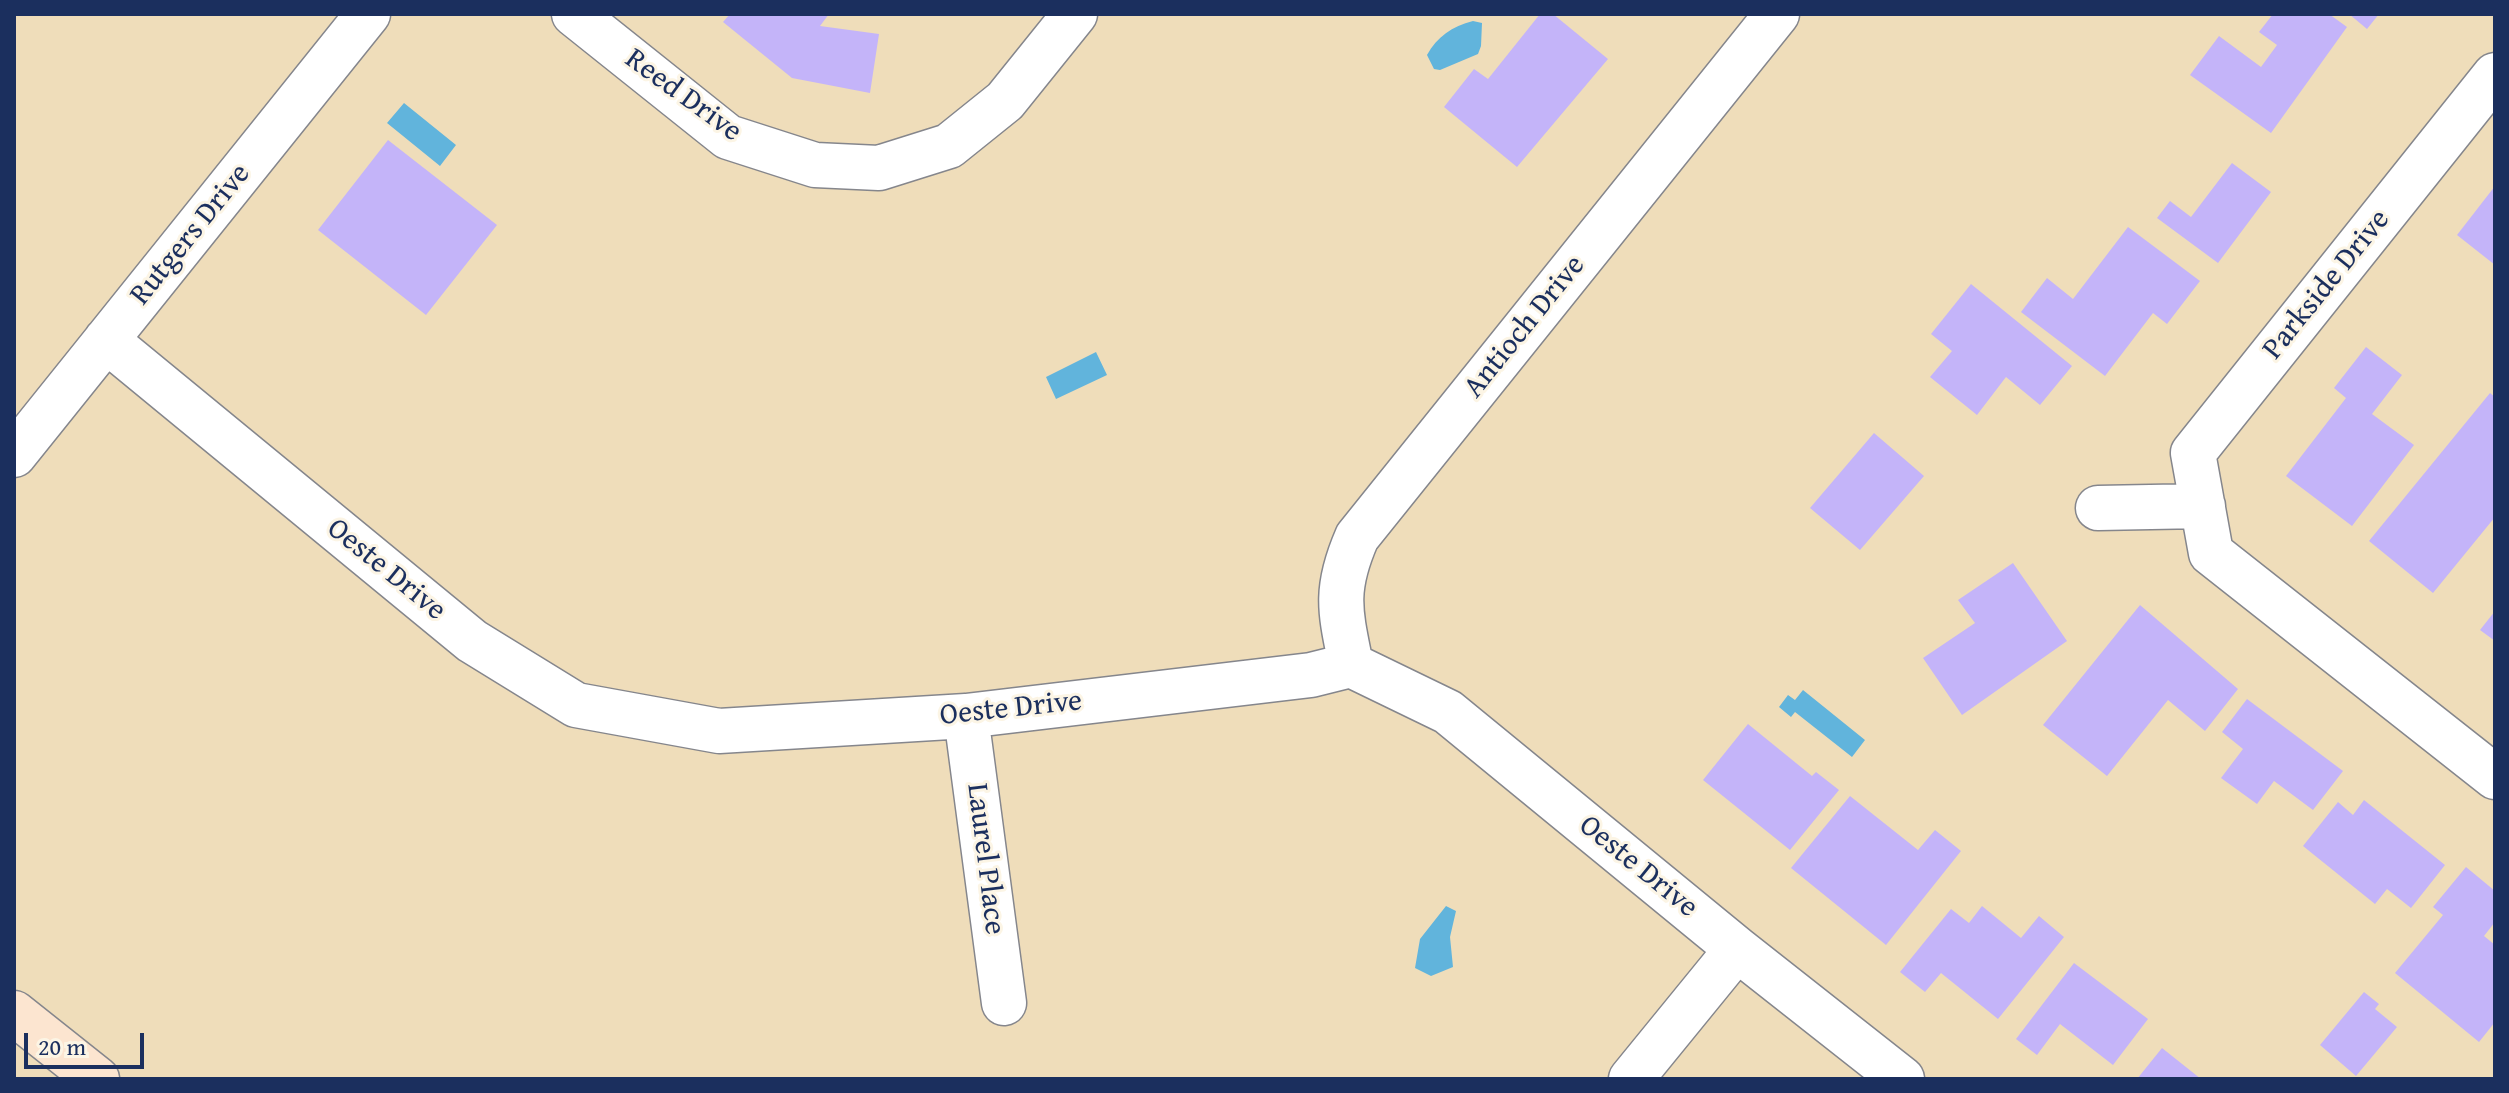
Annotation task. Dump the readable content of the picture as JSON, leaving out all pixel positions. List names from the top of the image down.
{
  "streets": {
    "street": [
      "Reed Drive",
      "Rutgers Drive",
      "Parkside Drive",
      "Antioch Drive",
      "Oeste Drive",
      "Laurel Place"
    ]
  },
  "crossings": [
    ["Rutgers Drive", "Oeste Drive"],
    ["Antioch Drive", "Oeste Drive"],
    ["Oeste Drive", "Laurel Place"]
  ],
  "scale_bar": "20 m"
}
